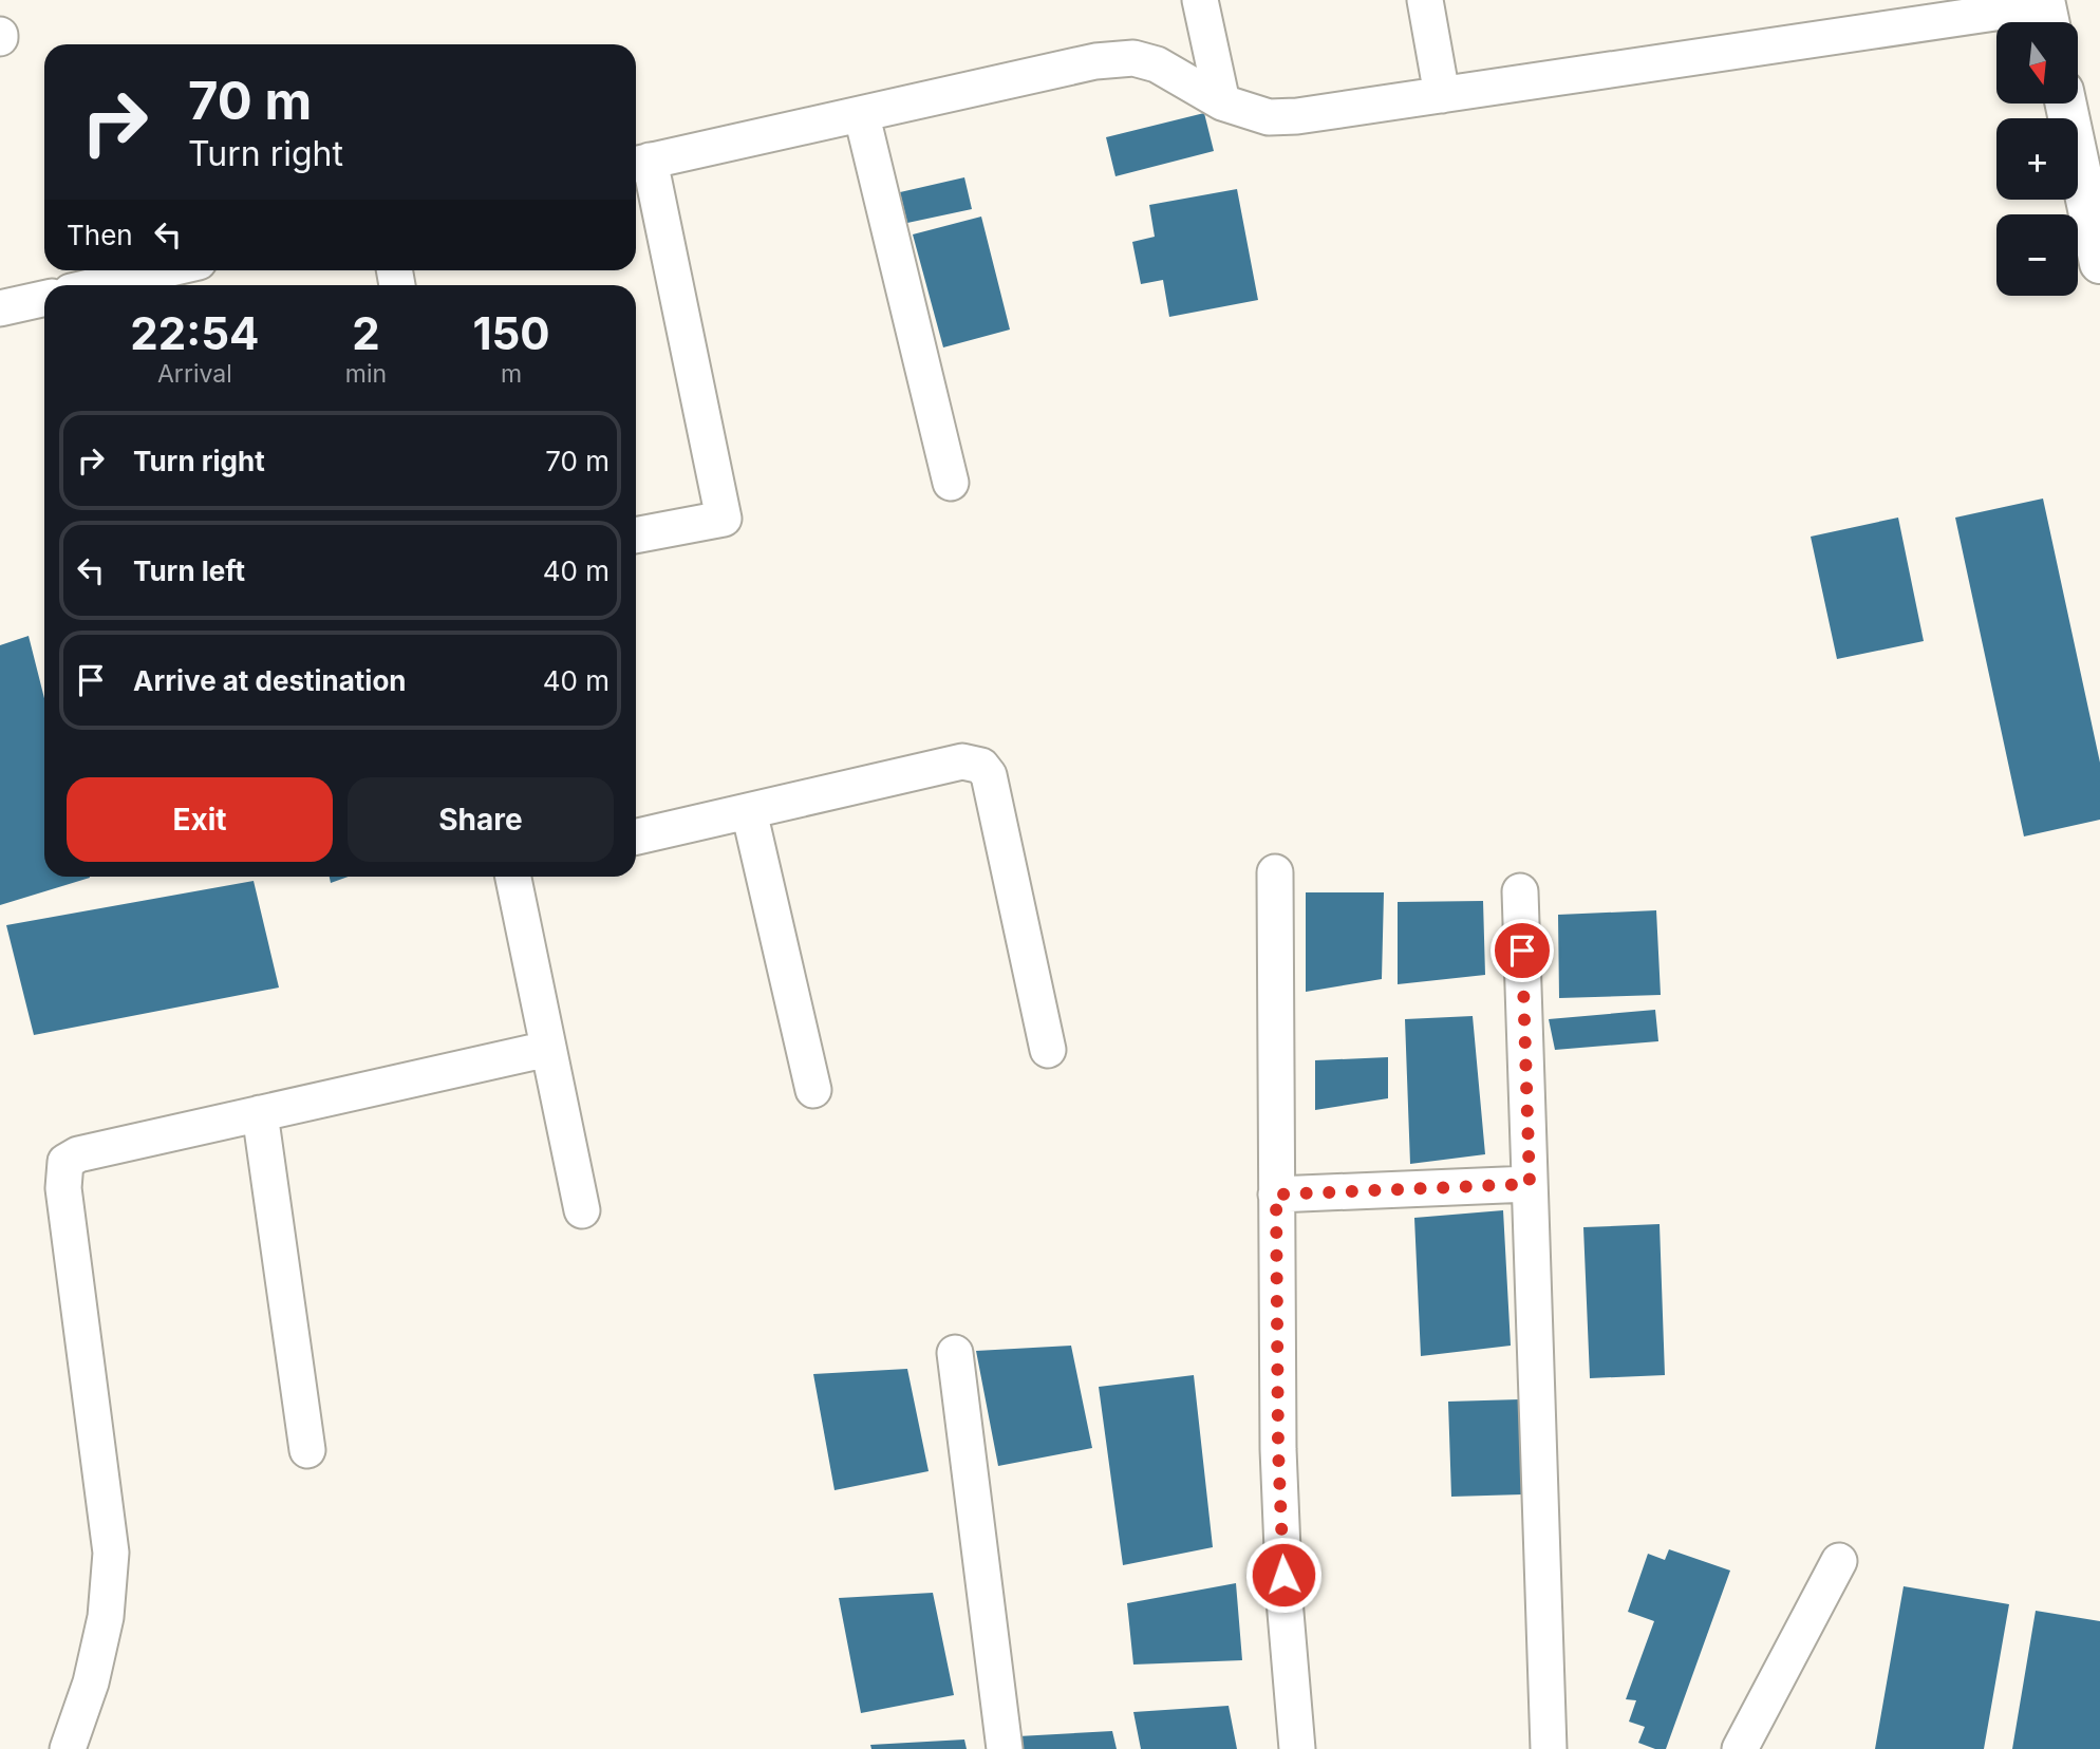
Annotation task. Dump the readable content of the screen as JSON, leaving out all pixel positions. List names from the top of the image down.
{
  "north": "bottom",
  "page": {
    "map_buttons": ["+", "−"],
    "turn": ["70 m", "Turn right"],
    "then": "Then",
    "eta": [
      "22:54",
      "Arrival",
      "2",
      "min",
      "150",
      "m"
    ],
    "list": [
      {
        "name": "Turn right",
        "value": "70 m"
      },
      {
        "name": "Turn left",
        "value": "40 m"
      },
      {
        "name": "Arrive at destination",
        "value": "40 m"
      }
    ],
    "buttons": ["Exit", "Share"]
  }
}
